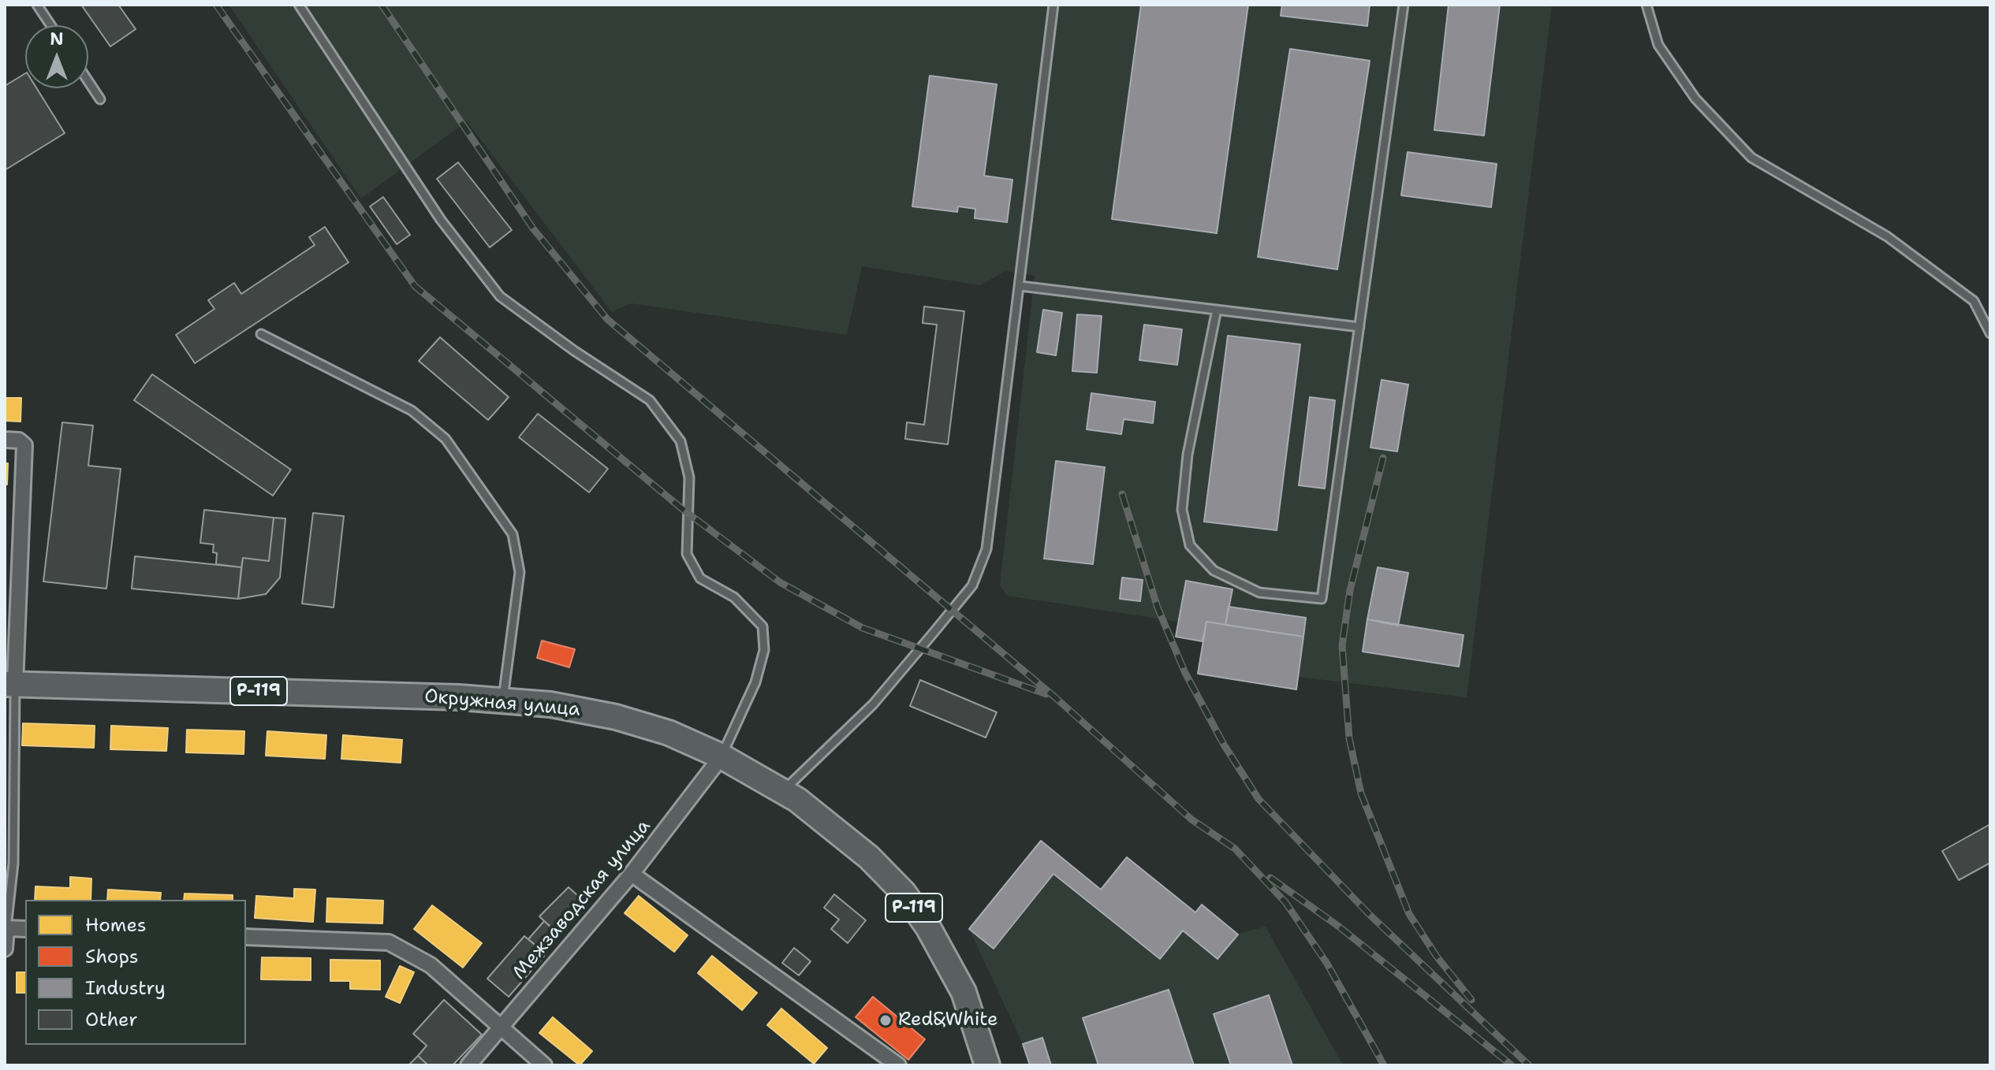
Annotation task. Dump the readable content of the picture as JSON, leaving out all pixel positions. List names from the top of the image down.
{
  "streets": {
    "highway": ["Р-119", "Окружная улица"],
    "street": ["Межзаводская улица"]
  },
  "crossings": [
    ["Окружная улица", "Межзаводская улица"]
  ],
  "places": ["Red&White"],
  "legend": [
    "Homes",
    "Shops",
    "Industry",
    "Other"
  ],
  "north": "top"
}
